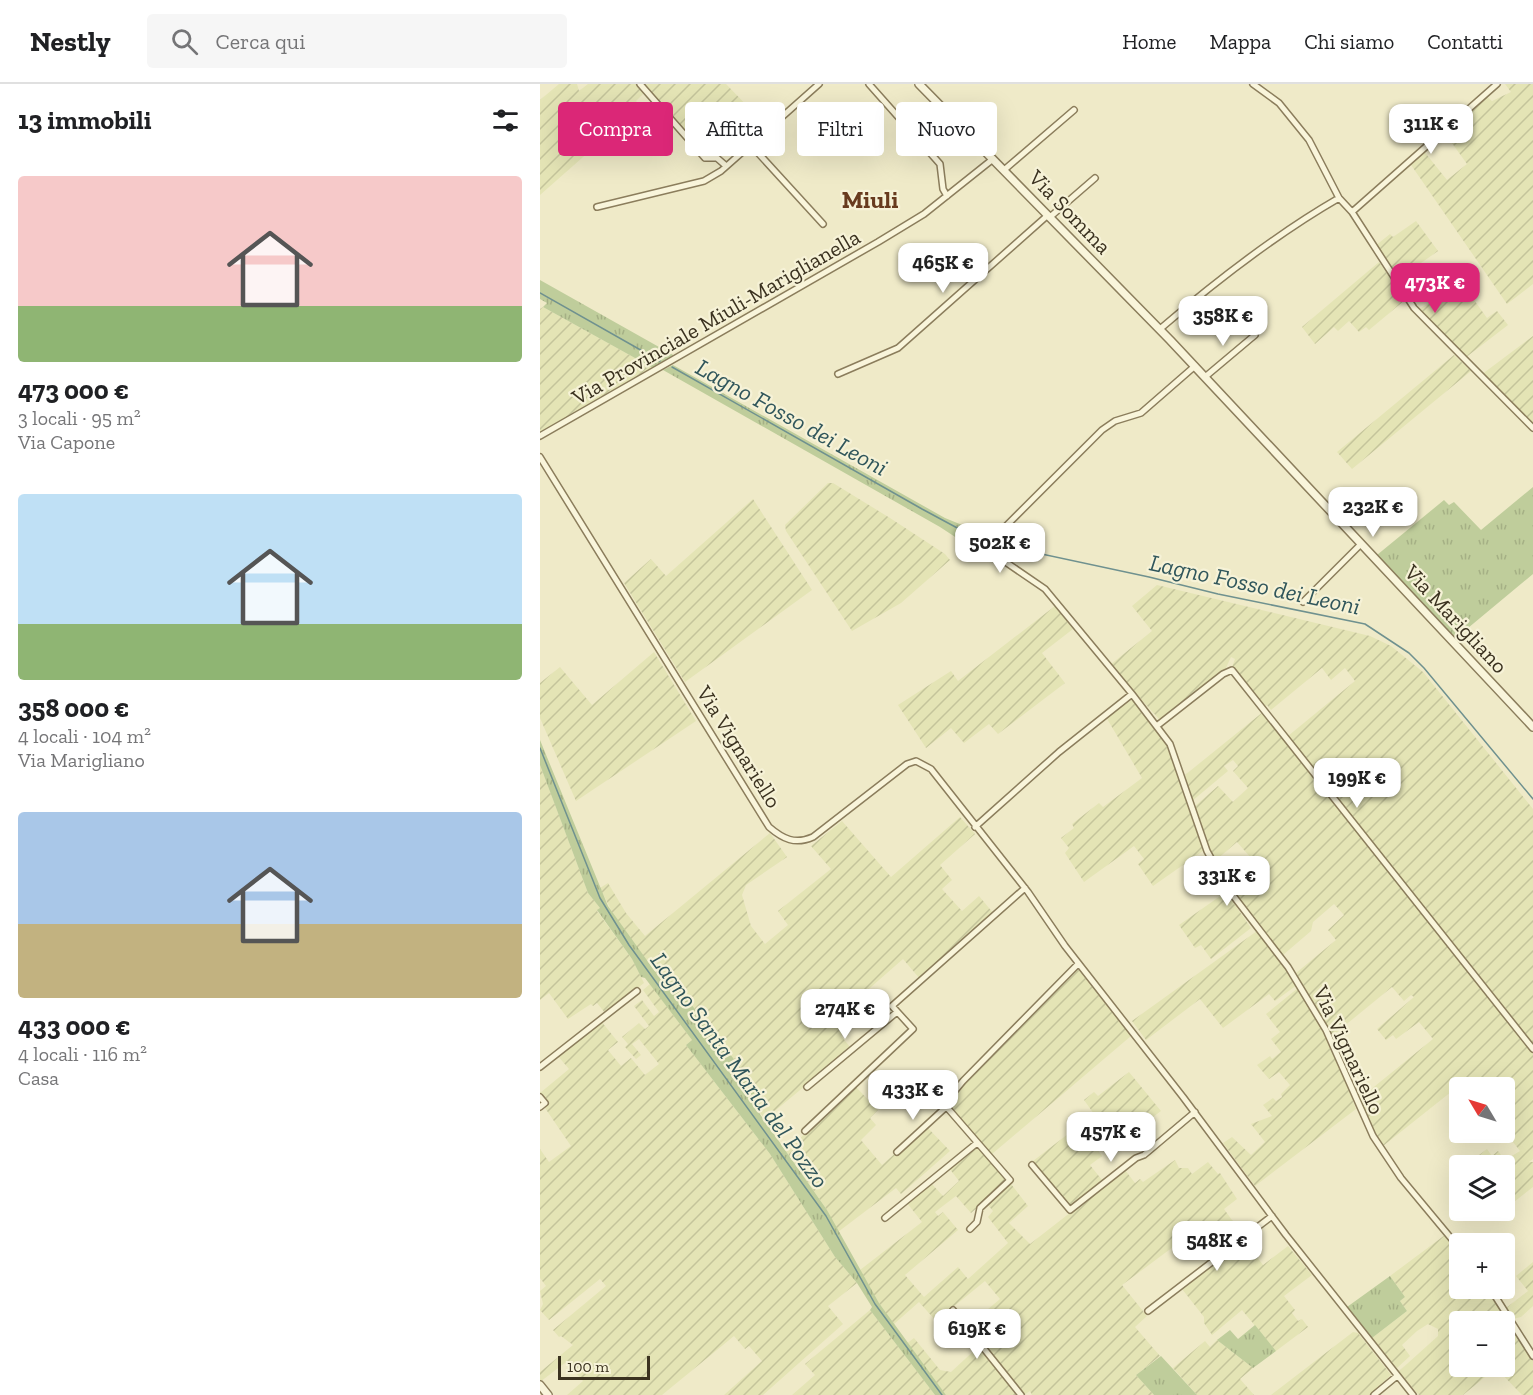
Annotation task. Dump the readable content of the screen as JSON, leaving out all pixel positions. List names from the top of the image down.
{
  "streets": {
    "street": [
      "Via Somma",
      "Via Provinciale Miuli-Mariglianella",
      "Via Marigliano",
      "Via Vignariello"
    ]
  },
  "crossings": [
    ["Via Somma", "Via Provinciale Miuli-Mariglianella"],
    ["Via Somma", "Via Marigliano"],
    ["Via Somma", "Via Vignariello"],
    ["Via Marigliano", "Via Vignariello"]
  ],
  "districts": ["Miuli"],
  "water": ["Lagno Fosso dei Leoni", "Lagno Santa Maria del Pozzo"],
  "scale_bar": "100 m",
  "north": "top left",
  "page": {
    "header": "Nestly",
    "search": "Cerca qui",
    "nav": [
      "Home",
      "Mappa",
      "Chi siamo",
      "Contatti"
    ],
    "heading": "13 immobili",
    "chip": [
      "Compra",
      "Affitta",
      "Filtri",
      "Nuovo"
    ],
    "price": [
      "311K €",
      "465K €",
      "473K €",
      "358K €",
      "232K €",
      "502K €",
      "199K €",
      "331K €",
      "274K €",
      "433K €",
      "457K €",
      "548K €",
      "619K €"
    ],
    "list": [
      {
        "name": "473 000 €",
        "note": "3 locali · 95 m² · Via Capone"
      },
      {
        "name": "358 000 €",
        "note": "4 locali · 104 m² · Via Marigliano"
      },
      {
        "name": "433 000 €",
        "note": "4 locali · 116 m² · Casa"
      }
    ],
    "map_buttons": ["+", "−"],
    "scale": "100 m"
  }
}
